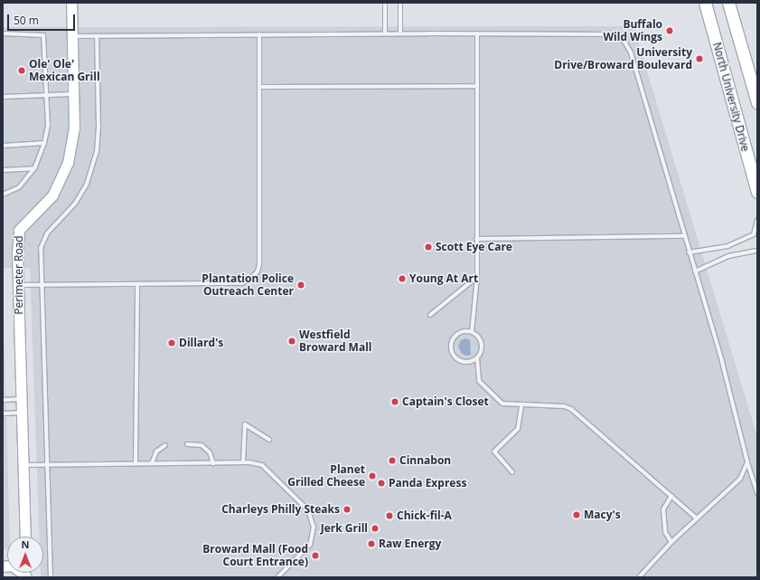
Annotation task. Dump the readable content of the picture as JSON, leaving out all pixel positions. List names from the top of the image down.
{
  "streets": {
    "main road": ["North University Drive"],
    "street": ["Perimeter Road"]
  },
  "places": [
    "Buffalo Wild Wings",
    "University Drive/Broward Boulevard",
    "Ole' Ole' Mexican Grill",
    "Scott Eye Care",
    "Young At Art",
    "Plantation Police Outreach Center",
    "Westfield Broward Mall",
    "Dillard's",
    "Captain's Closet",
    "Cinnabon",
    "Planet Grilled Cheese",
    "Panda Express",
    "Charleys Philly Steaks",
    "Macy's",
    "Chick-fil-A",
    "Jerk Grill",
    "Raw Energy",
    "Broward Mall (Food Court Entrance)"
  ],
  "scale_bar": "50 m",
  "north": "top"
}
